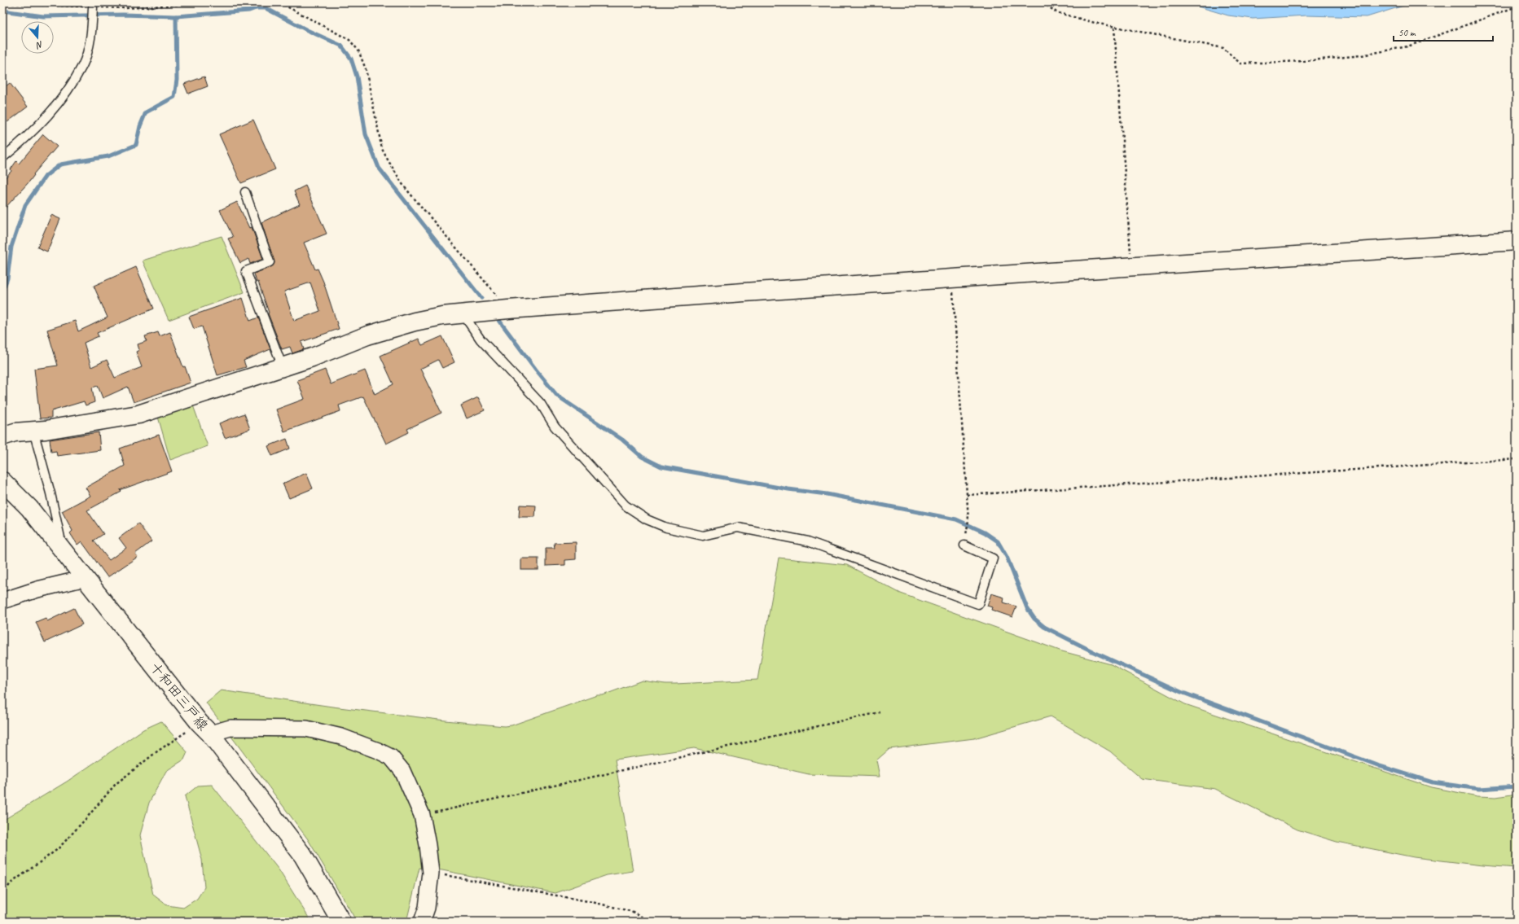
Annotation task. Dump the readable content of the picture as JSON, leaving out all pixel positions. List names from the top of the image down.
{
  "streets": {
    "street": ["十和田三戸線"]
  },
  "scale_bar": "50 m",
  "north": "bottom"
}
